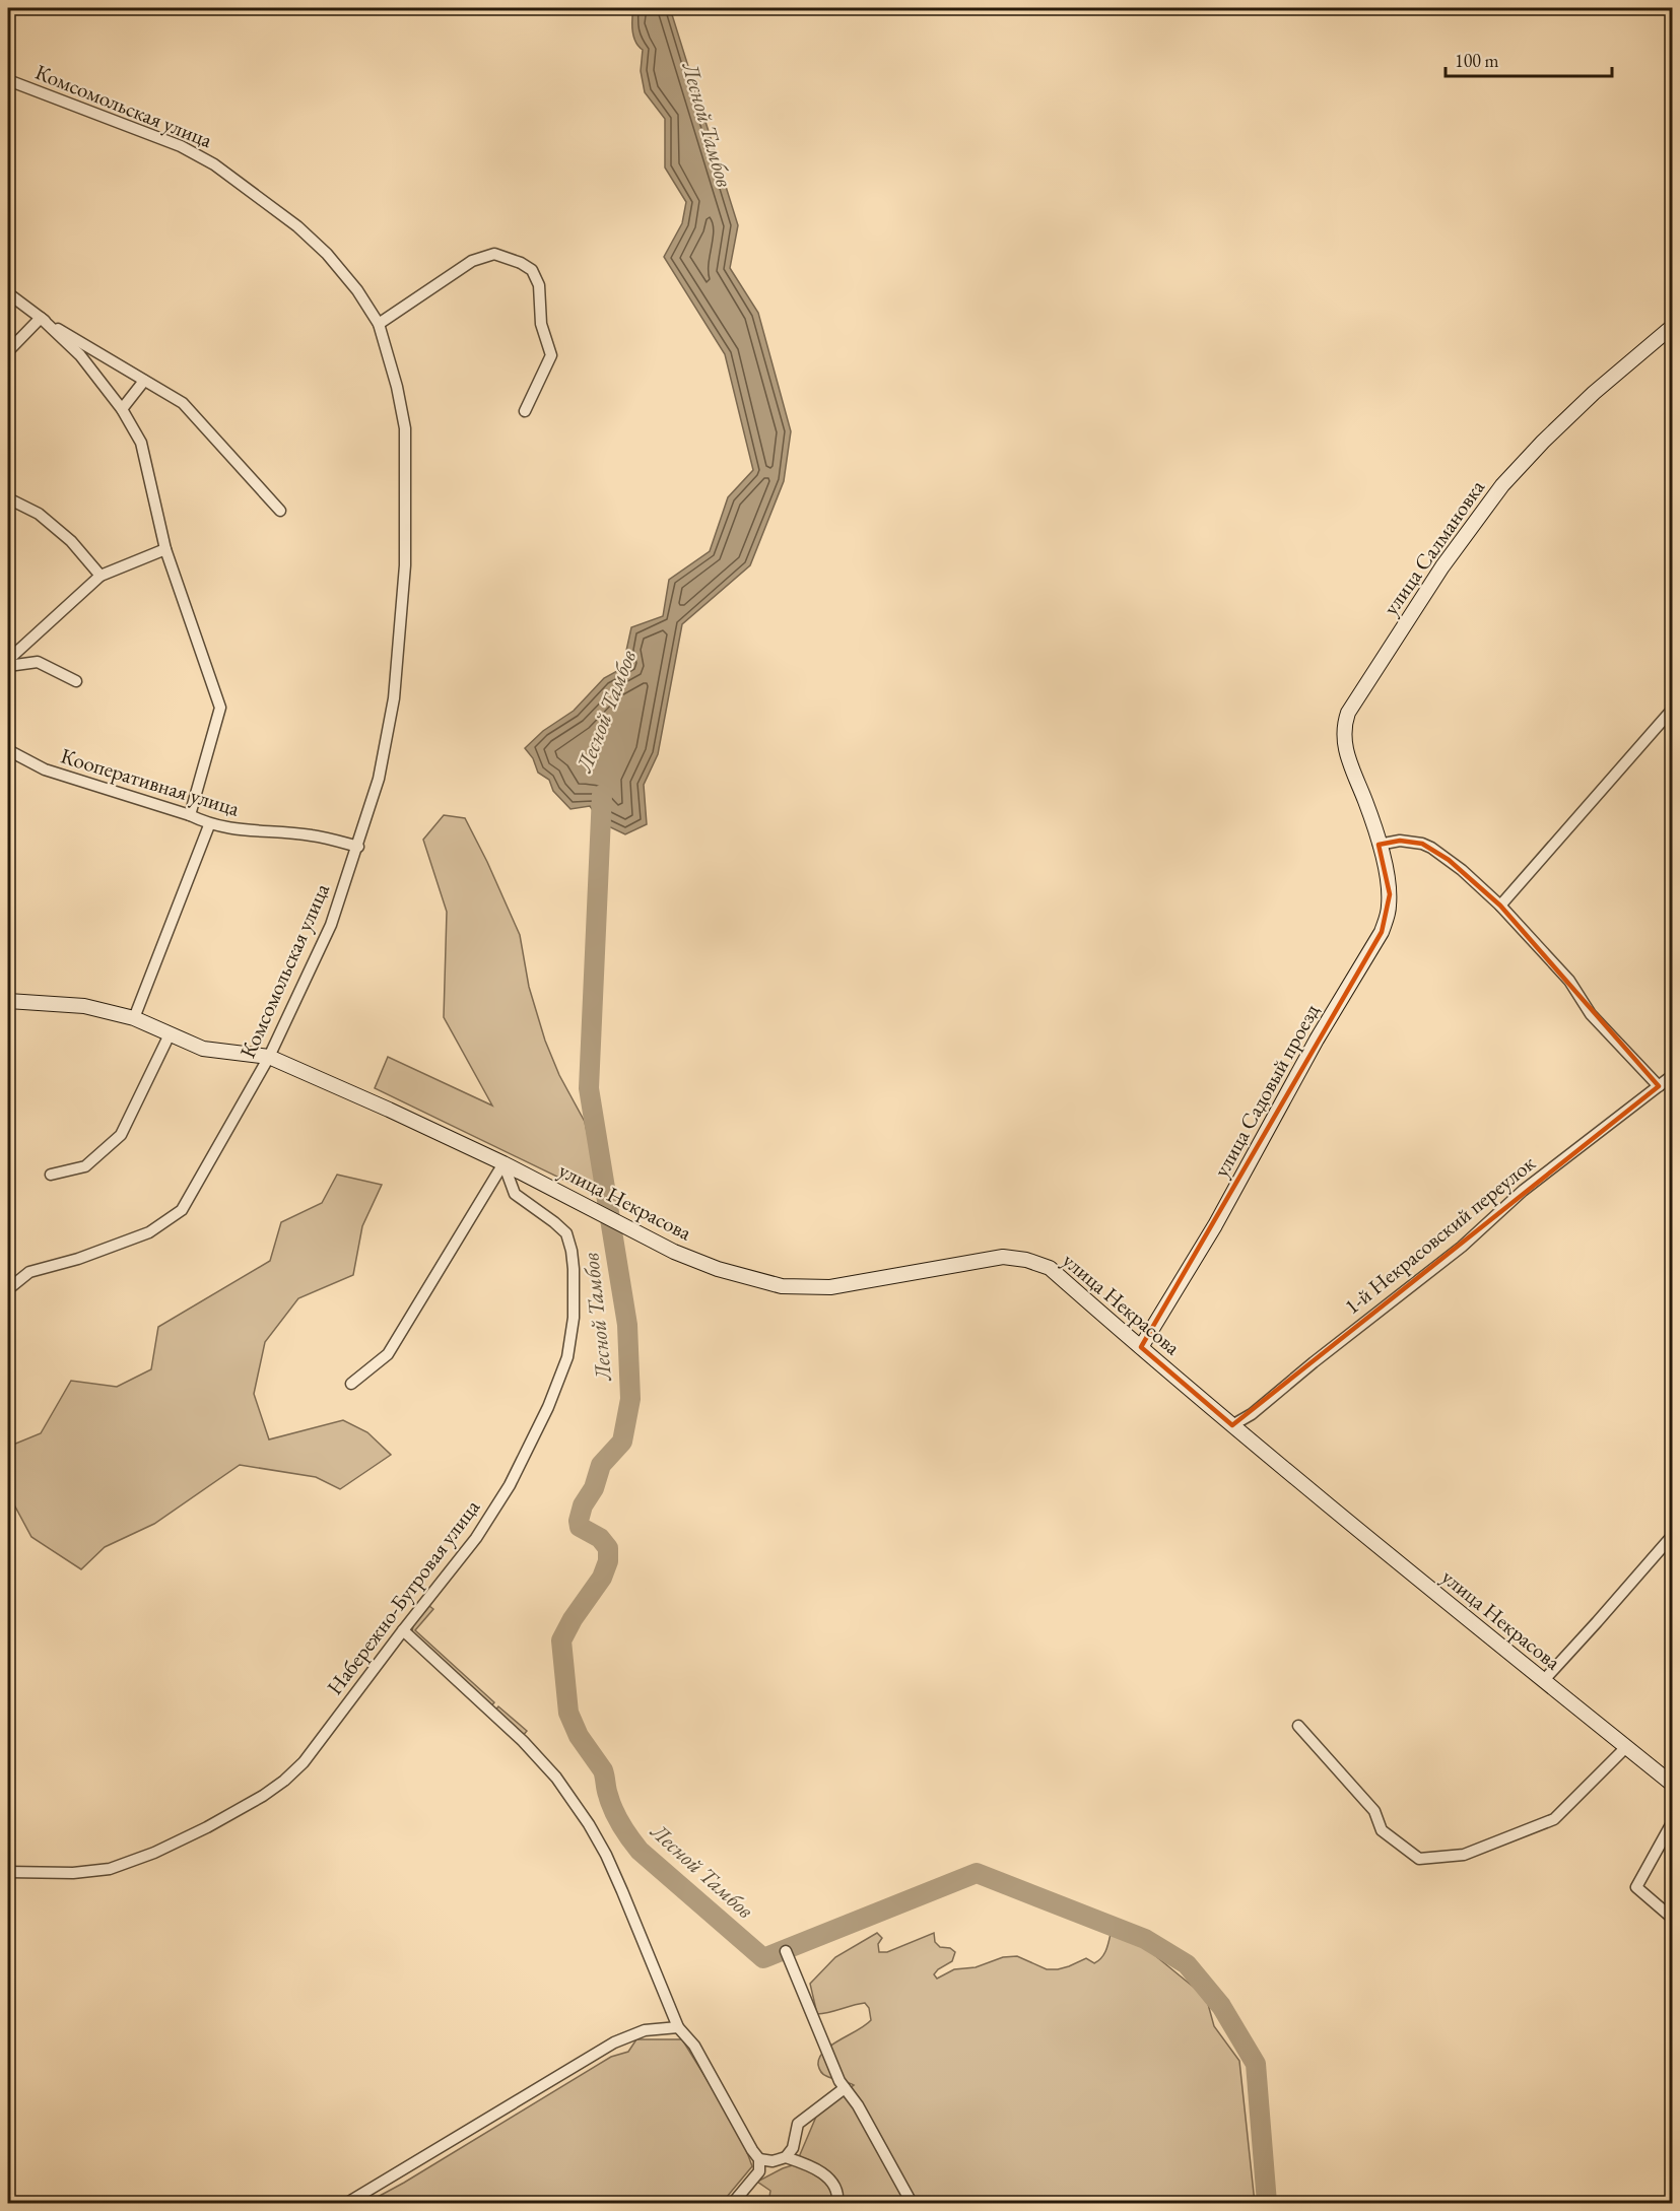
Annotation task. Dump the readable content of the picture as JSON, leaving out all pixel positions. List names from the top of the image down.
{
  "streets": {
    "street": [
      "Комсомольская улица",
      "улица Салмановка",
      "Кооперативная улица",
      "улица Садовый проезд",
      "улица Некрасова",
      "1-й Некрасовский переулок",
      "Набережно-Бугровая улица"
    ]
  },
  "crossings": [
    ["Комсомольская улица", "Кооперативная улица"],
    ["Комсомольская улица", "улица Некрасова"],
    ["улица Салмановка", "улица Садовый проезд"],
    ["улица Садовый проезд", "улица Некрасова"],
    ["улица Некрасова", "1-й Некрасовский переулок"],
    ["улица Некрасова", "Набережно-Бугровая улица"]
  ],
  "water": ["Лесной Тамбов"],
  "scale_bar": "100 m"
}
